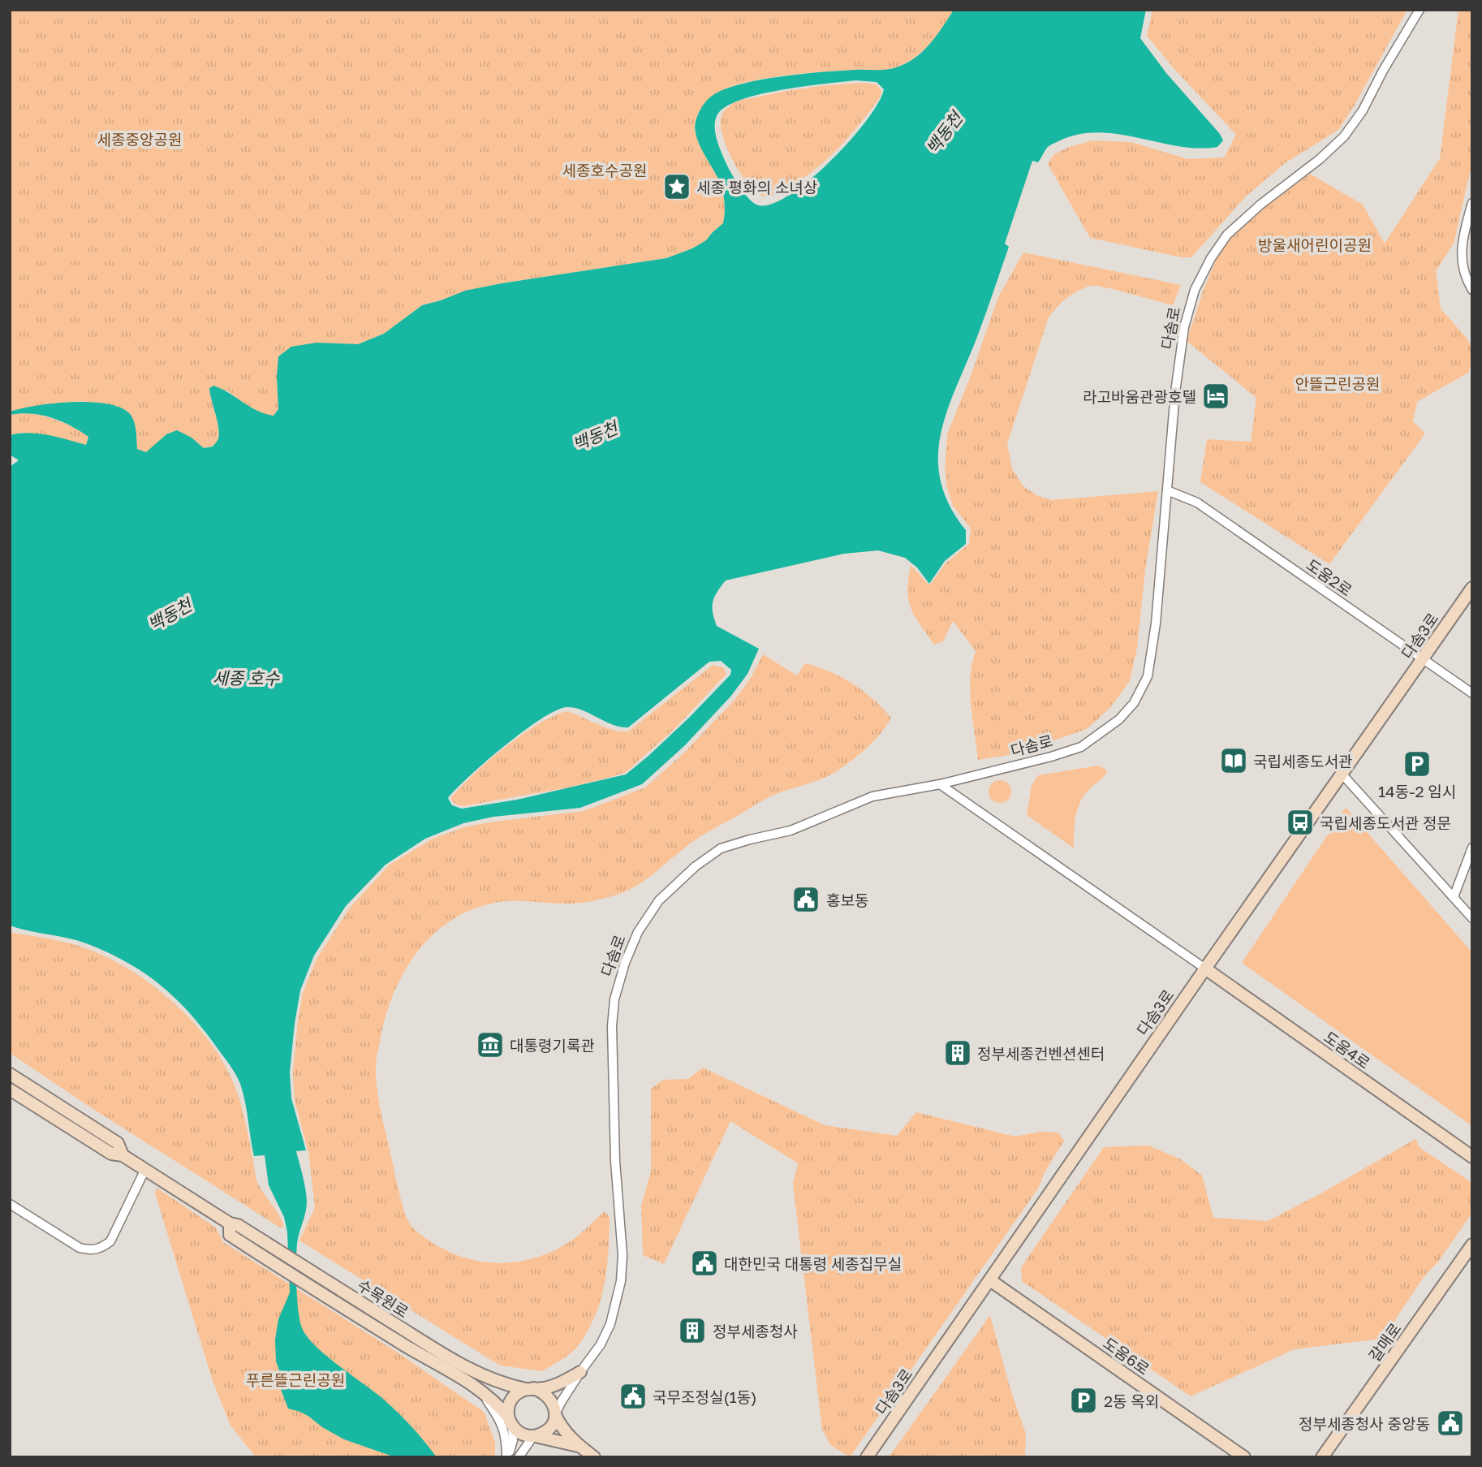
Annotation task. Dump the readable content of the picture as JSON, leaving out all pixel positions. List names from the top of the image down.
{
  "streets": {
    "street": [
      "다솜로",
      "도움2로",
      "다솜3로",
      "도움4로",
      "수목원로",
      "갈매로",
      "도움6로"
    ]
  },
  "crossings": [
    ["다솜로", "도움2로"],
    ["다솜로", "수목원로"],
    ["도움2로", "다솜3로"],
    ["다솜3로", "도움4로"],
    ["다솜3로", "도움6로"]
  ],
  "water": ["백동천", "세종 호수"],
  "parks": [
    "세종중앙공원",
    "세종호수공원",
    "방울새어린이공원",
    "안뜰근린공원",
    "푸른뜰근린공원"
  ],
  "places": {
    "place": ["세종 평화의 소녀상"],
    "hotel": ["라고바움관광호텔"],
    "library": ["국립세종도서관"],
    "parking": ["14동-2 임시", "2동 옥외"],
    "bus stop": ["국립세종도서관 정문"],
    "public building": [
      "홍보동",
      "대한민국 대통령 세종집무실",
      "국무조정실(1동)",
      "정부세종청사 중앙동"
    ],
    "museum": ["대통령기록관"],
    "building": ["정부세종컨벤션센터", "정부세종청사"]
  }
}
